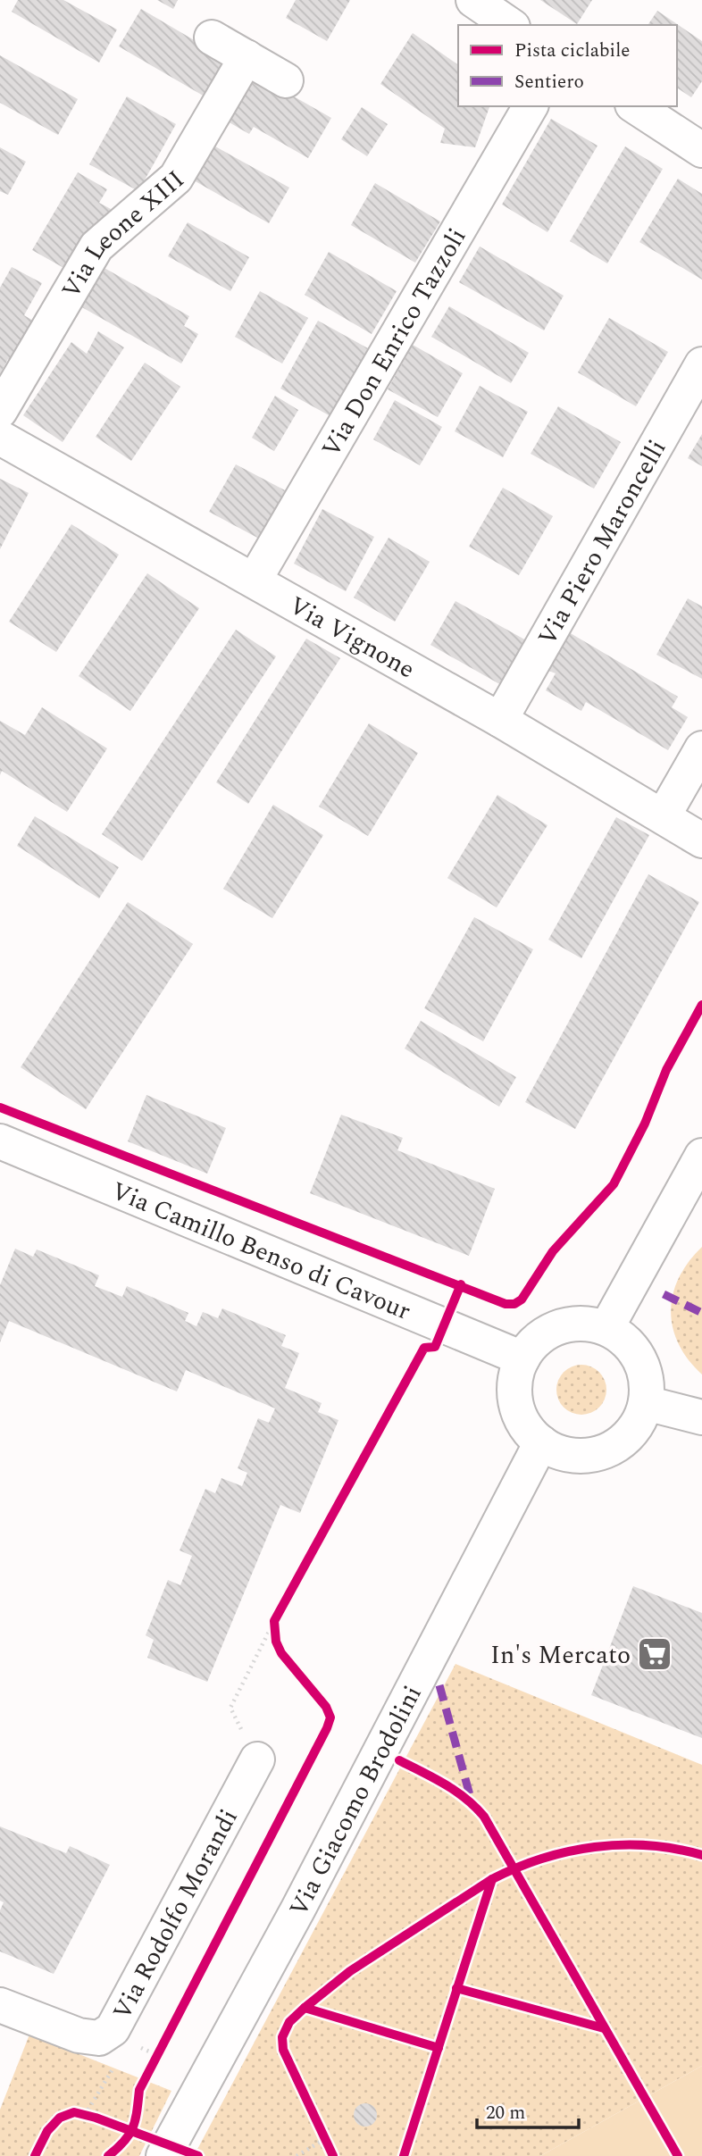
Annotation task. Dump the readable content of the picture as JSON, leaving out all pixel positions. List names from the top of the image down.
{
  "streets": {
    "street": [
      "Via Leone XIII",
      "Via Don Enrico Tazzoli",
      "Via Piero Maroncelli",
      "Via Vignone",
      "Via Camillo Benso di Cavour",
      "Via Giacomo Brodolini",
      "Via Rodolfo Morandi"
    ]
  },
  "crossings": [
    ["Via Don Enrico Tazzoli", "Via Vignone"],
    ["Via Piero Maroncelli", "Via Vignone"],
    ["Via Camillo Benso di Cavour", "Via Giacomo Brodolini"]
  ],
  "places": {
    "supermarket": ["In's Mercato"]
  },
  "legend": ["Pista ciclabile", "Sentiero"],
  "scale_bar": "20 m"
}
